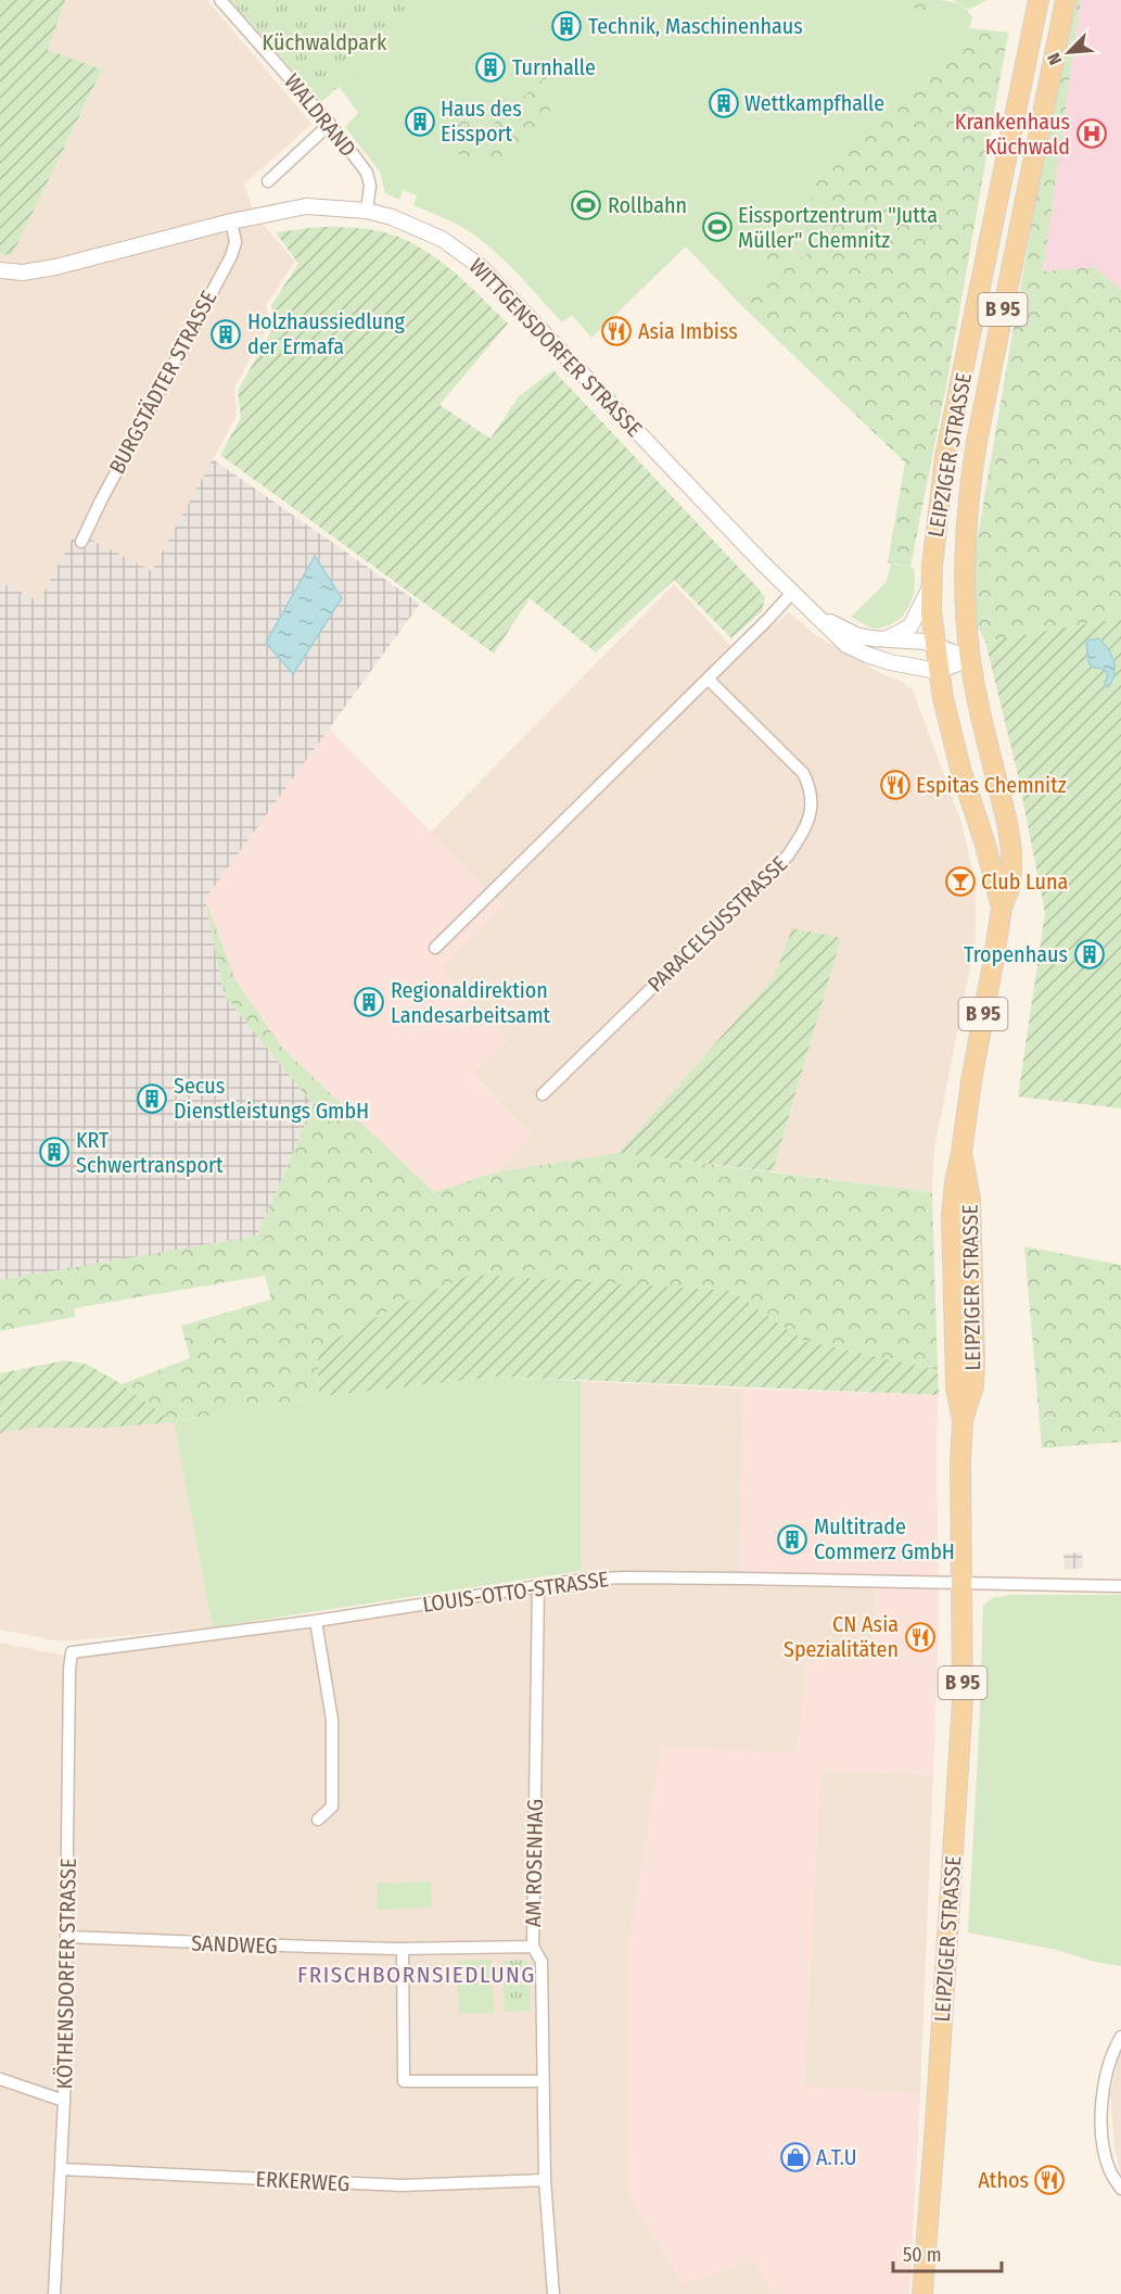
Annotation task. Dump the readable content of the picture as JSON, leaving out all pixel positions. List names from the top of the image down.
{
  "streets": {
    "main road": ["B 95", "LEIPZIGER STRASSE"],
    "street": [
      "WALDRAND",
      "WITTGENSDORFER STRASSE",
      "BURGSTÄDTER STRASSE",
      "PARACELSUSSTRASSE",
      "LOUIS-OTTO-STRASSE",
      "AM ROSENHAG",
      "SANDWEG",
      "KÖTHENSDORFER STRASSE",
      "ERKERWEG"
    ]
  },
  "crossings": [
    ["WALDRAND", "WITTGENSDORFER STRASSE"],
    ["WITTGENSDORFER STRASSE", "BURGSTÄDTER STRASSE"],
    ["WITTGENSDORFER STRASSE", "LEIPZIGER STRASSE"],
    ["LEIPZIGER STRASSE", "LOUIS-OTTO-STRASSE"],
    ["LOUIS-OTTO-STRASSE", "AM ROSENHAG"],
    ["LOUIS-OTTO-STRASSE", "KÖTHENSDORFER STRASSE"],
    ["AM ROSENHAG", "SANDWEG"],
    ["AM ROSENHAG", "ERKERWEG"],
    ["SANDWEG", "KÖTHENSDORFER STRASSE"],
    ["KÖTHENSDORFER STRASSE", "ERKERWEG"]
  ],
  "districts": ["FRISCHBORNSIEDLUNG"],
  "parks": ["Küchwaldpark"],
  "places": {
    "building": [
      "Technik, Maschinenhaus",
      "Turnhalle",
      "Wettkampfhalle",
      "Haus des Eissport",
      "Holzhaussiedlung der Ermafa",
      "Tropenhaus",
      "Regionaldirektion Landesarbeitsamt",
      "Secus Dienstleistungs GmbH",
      "KRT Schwertransport",
      "Multitrade Commerz GmbH"
    ],
    "hospital": ["Krankenhaus Küchwald"],
    "sports": ["Rollbahn", "Eissportzentrum \"Jutta Müller\" Chemnitz"],
    "restaurant": [
      "Asia Imbiss",
      "Espitas Chemnitz",
      "CN Asia Spezialitäten",
      "Athos"
    ],
    "bar": ["Club Luna"],
    "shop": ["A.T.U"]
  },
  "scale_bar": "50 m",
  "north": "bottom left"
}
